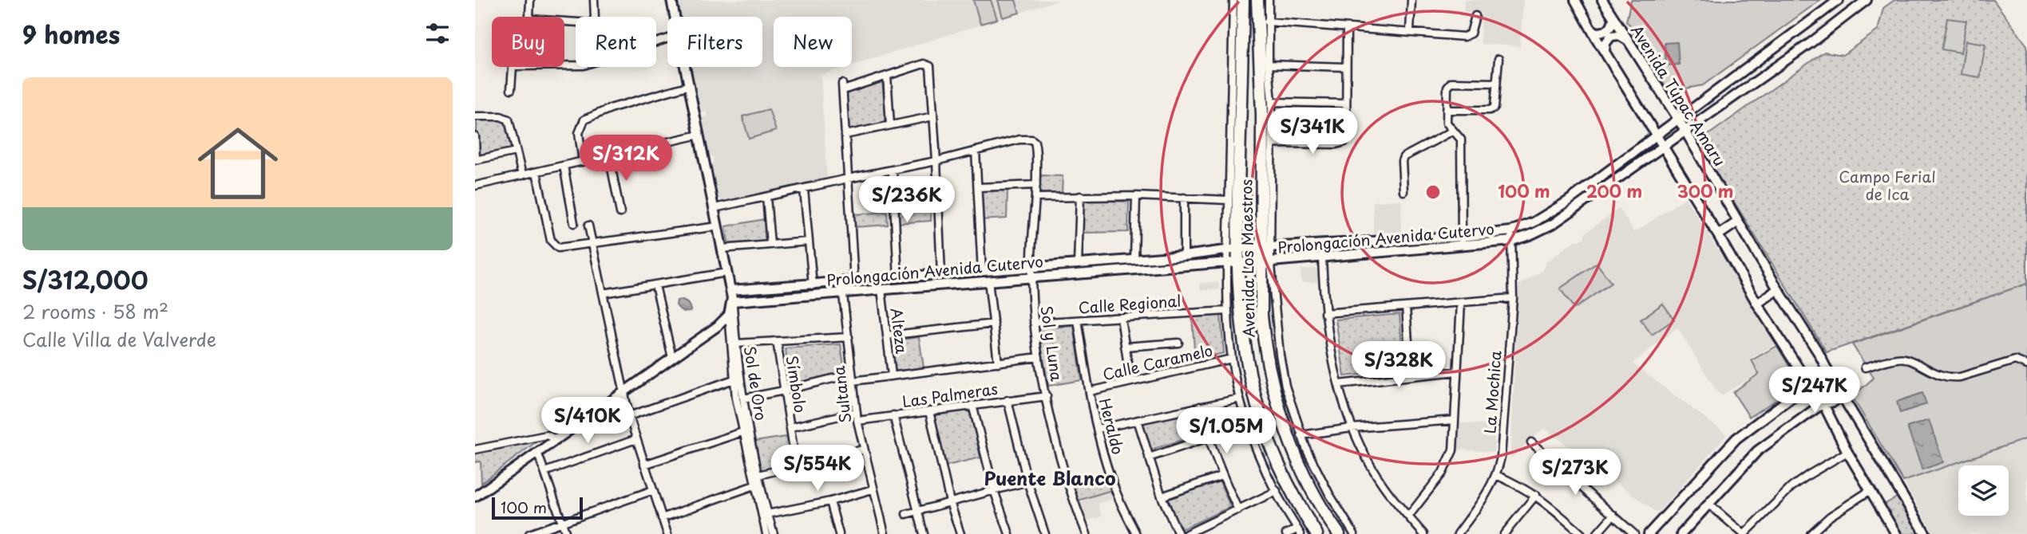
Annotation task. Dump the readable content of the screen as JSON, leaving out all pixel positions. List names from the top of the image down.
{
  "streets": {
    "highway": ["Avenida Los Maestros"],
    "street": [
      "Avenida Túpac Amaru",
      "Prolongación Avenida Cutervo",
      "Calle Regional",
      "Alteza",
      "Sol y Luna",
      "Calle Caramelo",
      "Sol de Oro",
      "Símbolo",
      "La Mochica",
      "Sultana",
      "Las Palmeras",
      "Heraldo"
    ]
  },
  "crossings": [
    ["Avenida Túpac Amaru", "Prolongación Avenida Cutervo"],
    ["Prolongación Avenida Cutervo", "Avenida Los Maestros"],
    ["Prolongación Avenida Cutervo", "Alteza"],
    ["Prolongación Avenida Cutervo", "Sol y Luna"],
    ["Prolongación Avenida Cutervo", "Sol de Oro"],
    ["Prolongación Avenida Cutervo", "La Mochica"],
    ["Prolongación Avenida Cutervo", "Sultana"],
    ["Calle Regional", "Sol y Luna"],
    ["Calle Regional", "Heraldo"],
    ["Sol y Luna", "Las Palmeras"],
    ["Calle Caramelo", "Heraldo"],
    ["Sultana", "Las Palmeras"]
  ],
  "districts": ["Puente Blanco"],
  "parks": ["Campo Ferial de Ica"],
  "scale_bar": "100 m",
  "page": {
    "heading": "9 homes",
    "chip": [
      "Buy",
      "Rent",
      "Filters",
      "New"
    ],
    "list": [
      {
        "name": "S/312,000",
        "note": "2 rooms · 58 m² · Calle Villa de Valverde"
      }
    ],
    "price": [
      "S/341K",
      "S/312K",
      "S/236K",
      "S/328K",
      "S/247K",
      "S/410K",
      "S/1.05M",
      "S/554K",
      "S/273K"
    ],
    "scale": "100 m"
  },
  "rings": ["100 m", "200 m", "300 m"]
}
